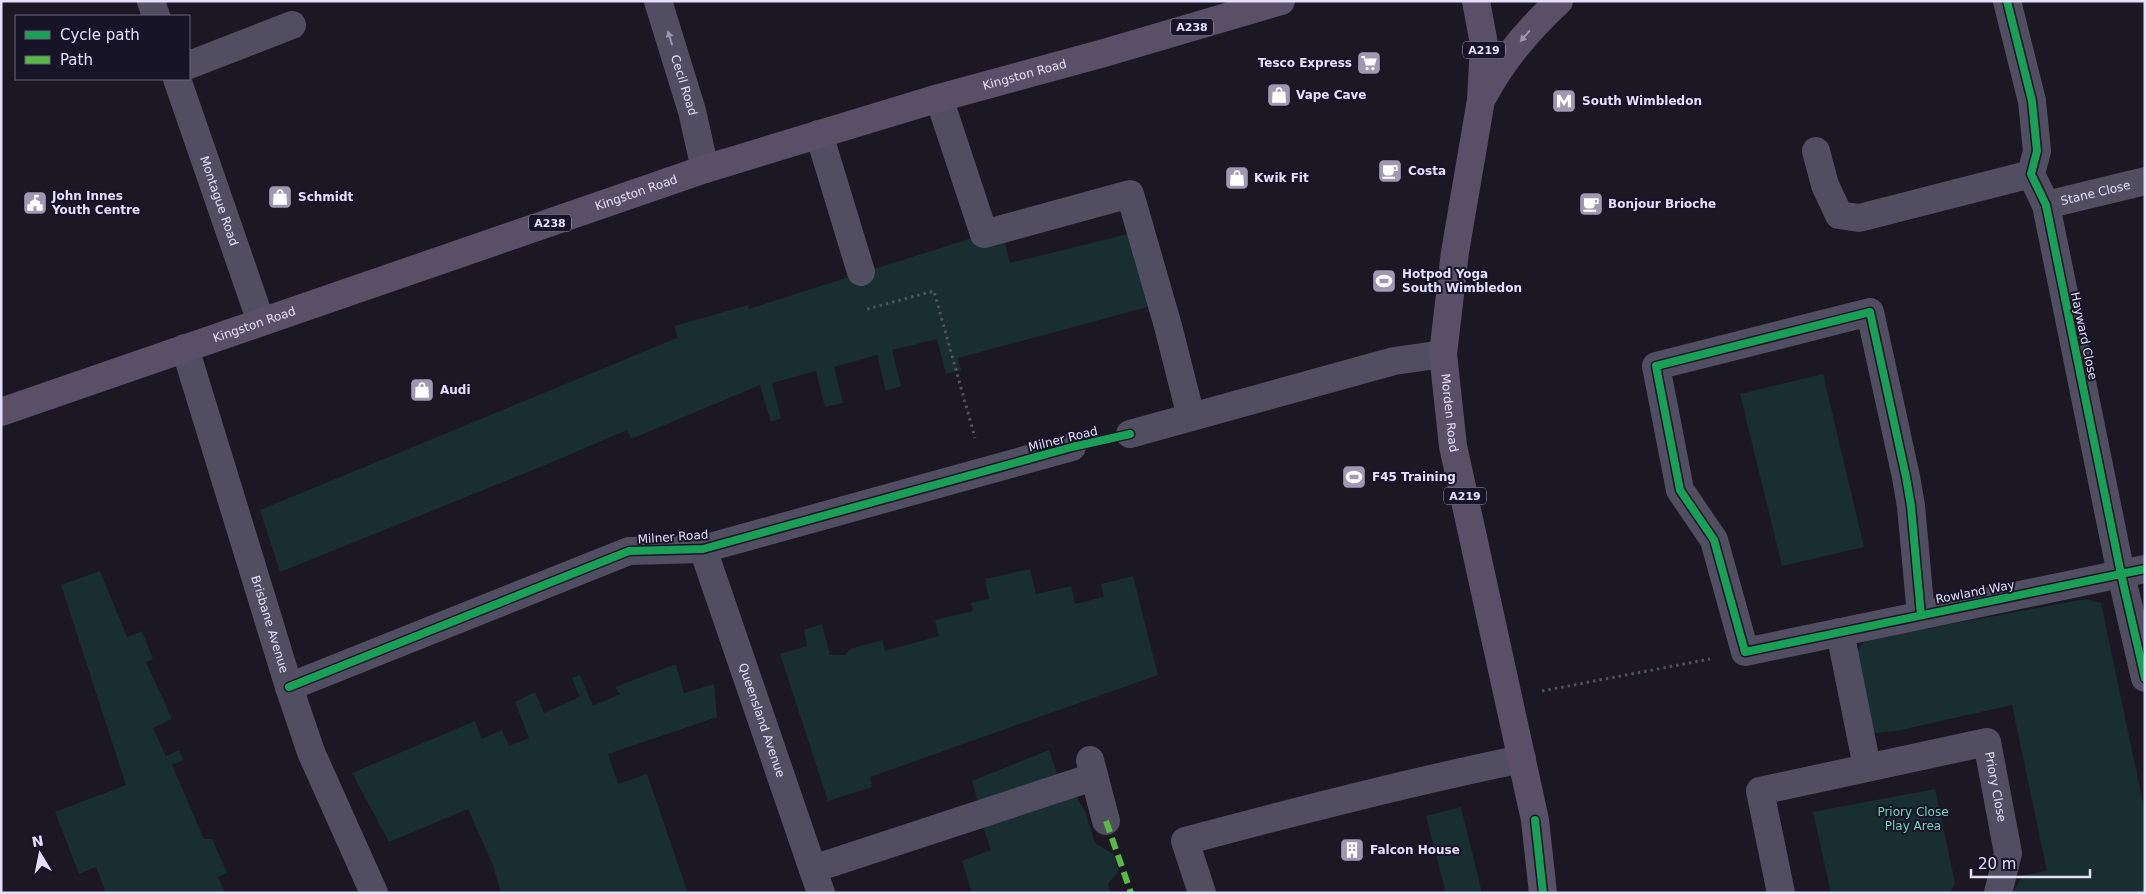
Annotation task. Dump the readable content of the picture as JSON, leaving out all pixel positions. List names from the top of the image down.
{
  "streets": {
    "main road": [
      "A238",
      "A219",
      "Kingston Road",
      "Morden Road"
    ],
    "street": [
      "Cecil Road",
      "Stane Close",
      "Montague Road",
      "Hayward Close",
      "Milner Road",
      "Rowland Way",
      "Brisbane Avenue",
      "Queensland Avenue",
      "Priory Close"
    ]
  },
  "crossings": [
    ["Kingston Road", "Cecil Road"],
    ["Kingston Road", "Montague Road"],
    ["Kingston Road", "Brisbane Avenue"],
    ["Stane Close", "Hayward Close"],
    ["Hayward Close", "Rowland Way"],
    ["Milner Road", "Brisbane Avenue"],
    ["Milner Road", "Queensland Avenue"]
  ],
  "one_way": ["Cecil Road"],
  "parks": ["Priory Close Play Area"],
  "places": {
    "supermarket": ["Tesco Express"],
    "shop": [
      "Vape Cave",
      "Kwik Fit",
      "Schmidt",
      "Audi"
    ],
    "metro station": ["South Wimbledon"],
    "cafe": ["Costa", "Bonjour Brioche"],
    "public building": ["John Innes Youth Centre"],
    "sports": ["Hotpod Yoga South Wimbledon", "F45 Training"],
    "building": ["Falcon House"]
  },
  "legend": ["Cycle path", "Path"],
  "scale_bar": "20 m",
  "north": "top"
}
